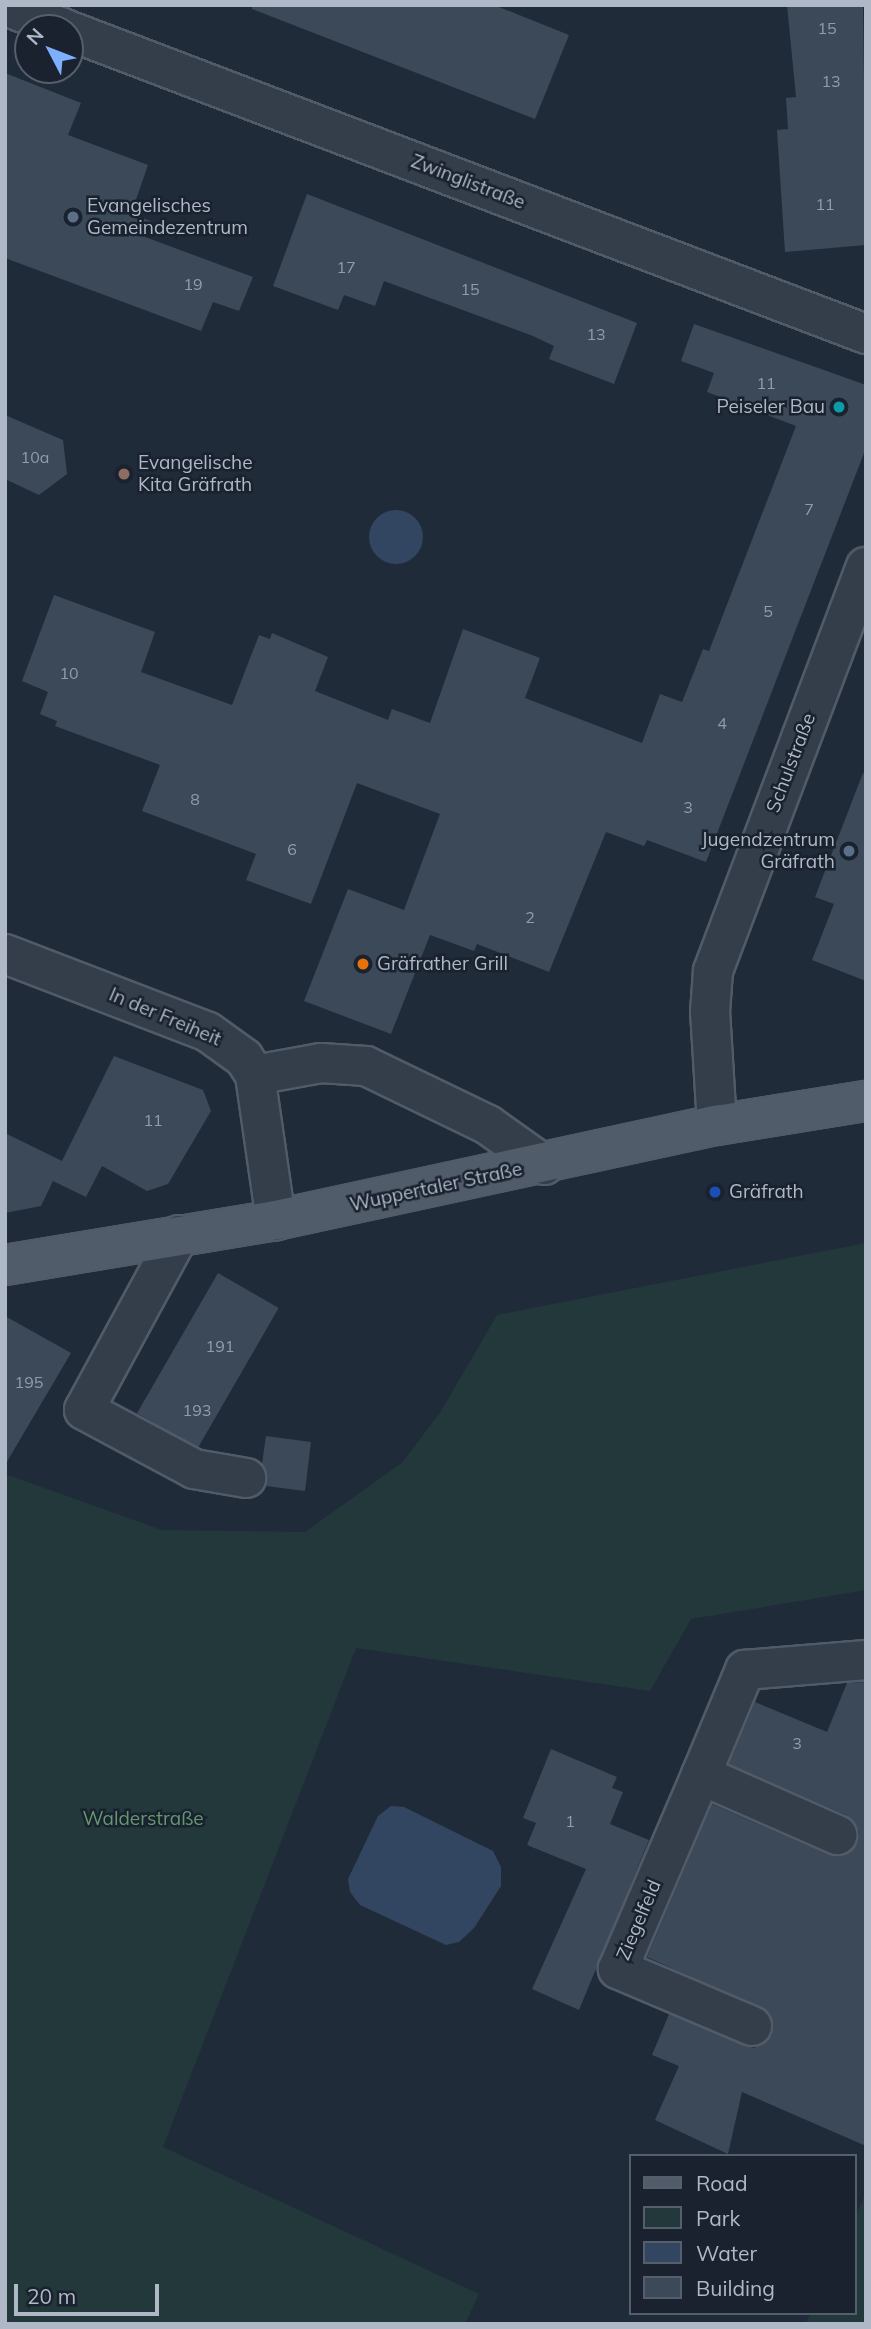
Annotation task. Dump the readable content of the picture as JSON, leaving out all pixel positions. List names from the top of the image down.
{
  "streets": {
    "main road": ["Wuppertaler Straße"],
    "street": [
      "Zwinglistraße",
      "Schulstraße",
      "In der Freiheit",
      "Ziegelfeld"
    ]
  },
  "crossings": [
    ["Schulstraße", "Wuppertaler Straße"]
  ],
  "parks": ["Walderstraße"],
  "places": [
    "Evangelisches Gemeindezentrum",
    "Peiseler Bau",
    "Evangelische Kita Gräfrath",
    "Jugendzentrum Gräfrath",
    "Gräfrather Grill",
    "Gräfrath"
  ],
  "house_numbers": [
    "15",
    "13",
    "11",
    "17",
    "19",
    "15",
    "13",
    "11",
    "10a",
    "7",
    "5",
    "10",
    "4",
    "8",
    "3",
    "6",
    "2",
    "11",
    "191",
    "195",
    "193",
    "3",
    "1"
  ],
  "legend": [
    "Road",
    "Park",
    "Water",
    "Building"
  ],
  "scale_bar": "20 m",
  "north": "top left"
}
